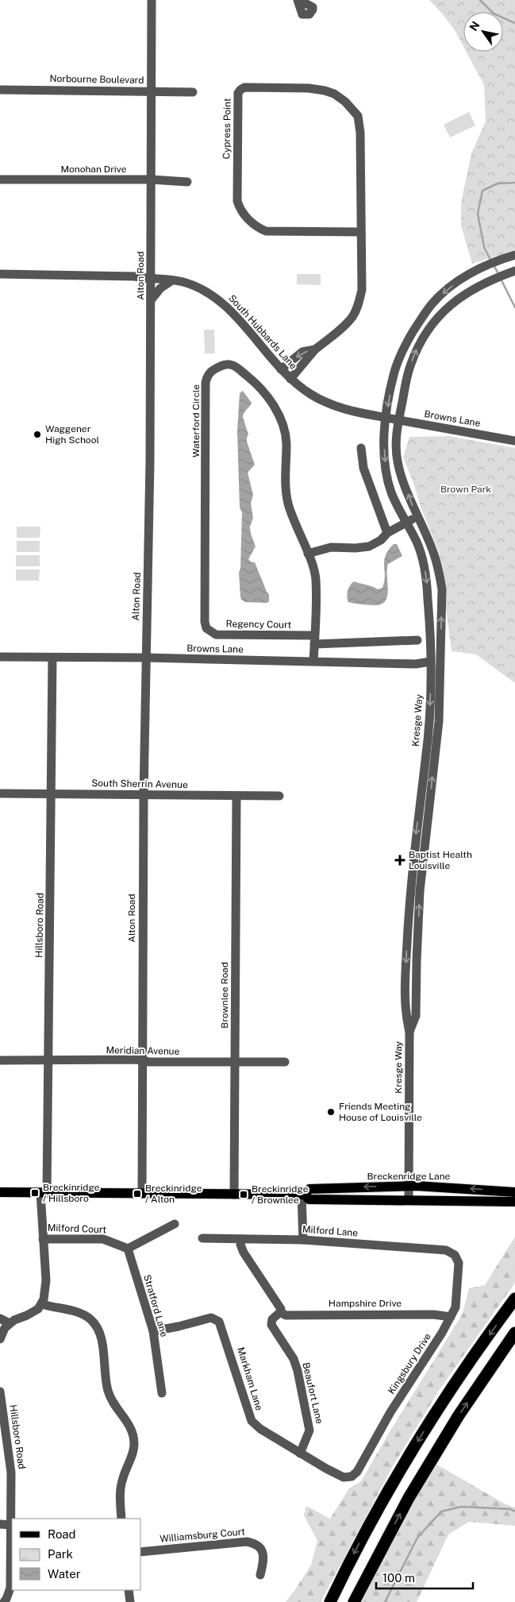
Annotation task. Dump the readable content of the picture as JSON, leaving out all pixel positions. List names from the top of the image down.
{
  "streets": {
    "main road": ["Breckenridge Lane"],
    "street": [
      "Norbourne Boulevard",
      "Cypress Point",
      "Monohan Drive",
      "Alton Road",
      "South Hubbards Lane",
      "Browns Lane",
      "Waterford Circle",
      "Regency Court",
      "Kresge Way",
      "South Sherrin Avenue",
      "Hillsboro Road",
      "Brownlee Road",
      "Meridian Avenue",
      "Milford Court",
      "Milford Lane",
      "Hampshire Drive",
      "Stratford Lane",
      "Kingsbury Drive",
      "Markham Lane",
      "Beaufort Lane",
      "Williamsburg Court"
    ]
  },
  "crossings": [
    ["Norbourne Boulevard", "Alton Road"],
    ["Cypress Point", "South Hubbards Lane"],
    ["Monohan Drive", "Alton Road"],
    ["Alton Road", "South Hubbards Lane"],
    ["Alton Road", "Browns Lane"],
    ["Alton Road", "South Sherrin Avenue"],
    ["Alton Road", "Meridian Avenue"],
    ["Alton Road", "Breckenridge Lane"],
    ["South Hubbards Lane", "Browns Lane"],
    ["South Hubbards Lane", "Kresge Way"],
    ["Browns Lane", "Waterford Circle"],
    ["Browns Lane", "Kresge Way"],
    ["Browns Lane", "Hillsboro Road"],
    ["Waterford Circle", "Regency Court"],
    ["Kresge Way", "Breckenridge Lane"],
    ["South Sherrin Avenue", "Hillsboro Road"],
    ["South Sherrin Avenue", "Brownlee Road"],
    ["Hillsboro Road", "Meridian Avenue"],
    ["Hillsboro Road", "Breckenridge Lane"],
    ["Hillsboro Road", "Milford Court"],
    ["Brownlee Road", "Meridian Avenue"],
    ["Brownlee Road", "Breckenridge Lane"],
    ["Milford Court", "Stratford Lane"],
    ["Milford Lane", "Kingsbury Drive"],
    ["Hampshire Drive", "Kingsbury Drive"],
    ["Hampshire Drive", "Beaufort Lane"],
    ["Stratford Lane", "Markham Lane"],
    ["Kingsbury Drive", "Markham Lane"],
    ["Markham Lane", "Beaufort Lane"]
  ],
  "parks": ["Brown Park"],
  "places": {
    "other": ["Waggener High School", "Friends Meeting House of Louisville"],
    "health": ["Baptist Health Louisville"],
    "transit": ["Breckinridge / Hillsboro", "Breckinridge / Alton", "Breckinridge / Brownlee"]
  },
  "legend": ["Road", "Park", "Water"],
  "scale_bar": "100 m",
  "north": "top left"
}
